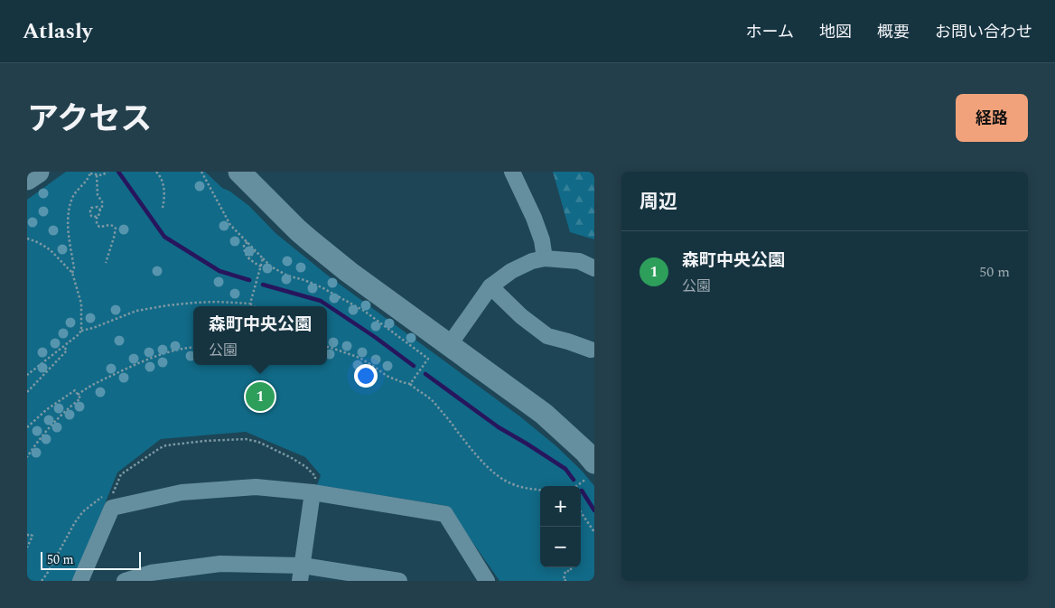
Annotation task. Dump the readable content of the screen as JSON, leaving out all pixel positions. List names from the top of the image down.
{
  "scale_bar": "50 m",
  "page": {
    "header": "Atlasly",
    "nav": [
      "ホーム",
      "地図",
      "概要",
      "お問い合わせ"
    ],
    "title": "アクセス",
    "buttons": "経路",
    "heading": "周辺",
    "list": [
      {
        "mark": "1",
        "name": "森町中央公園",
        "note": "公園",
        "value": "50 m"
      }
    ],
    "popup": ["森町中央公園", "公園"],
    "pins": "1",
    "map_buttons": ["+", "−"],
    "scale": "50 m"
  }
}
